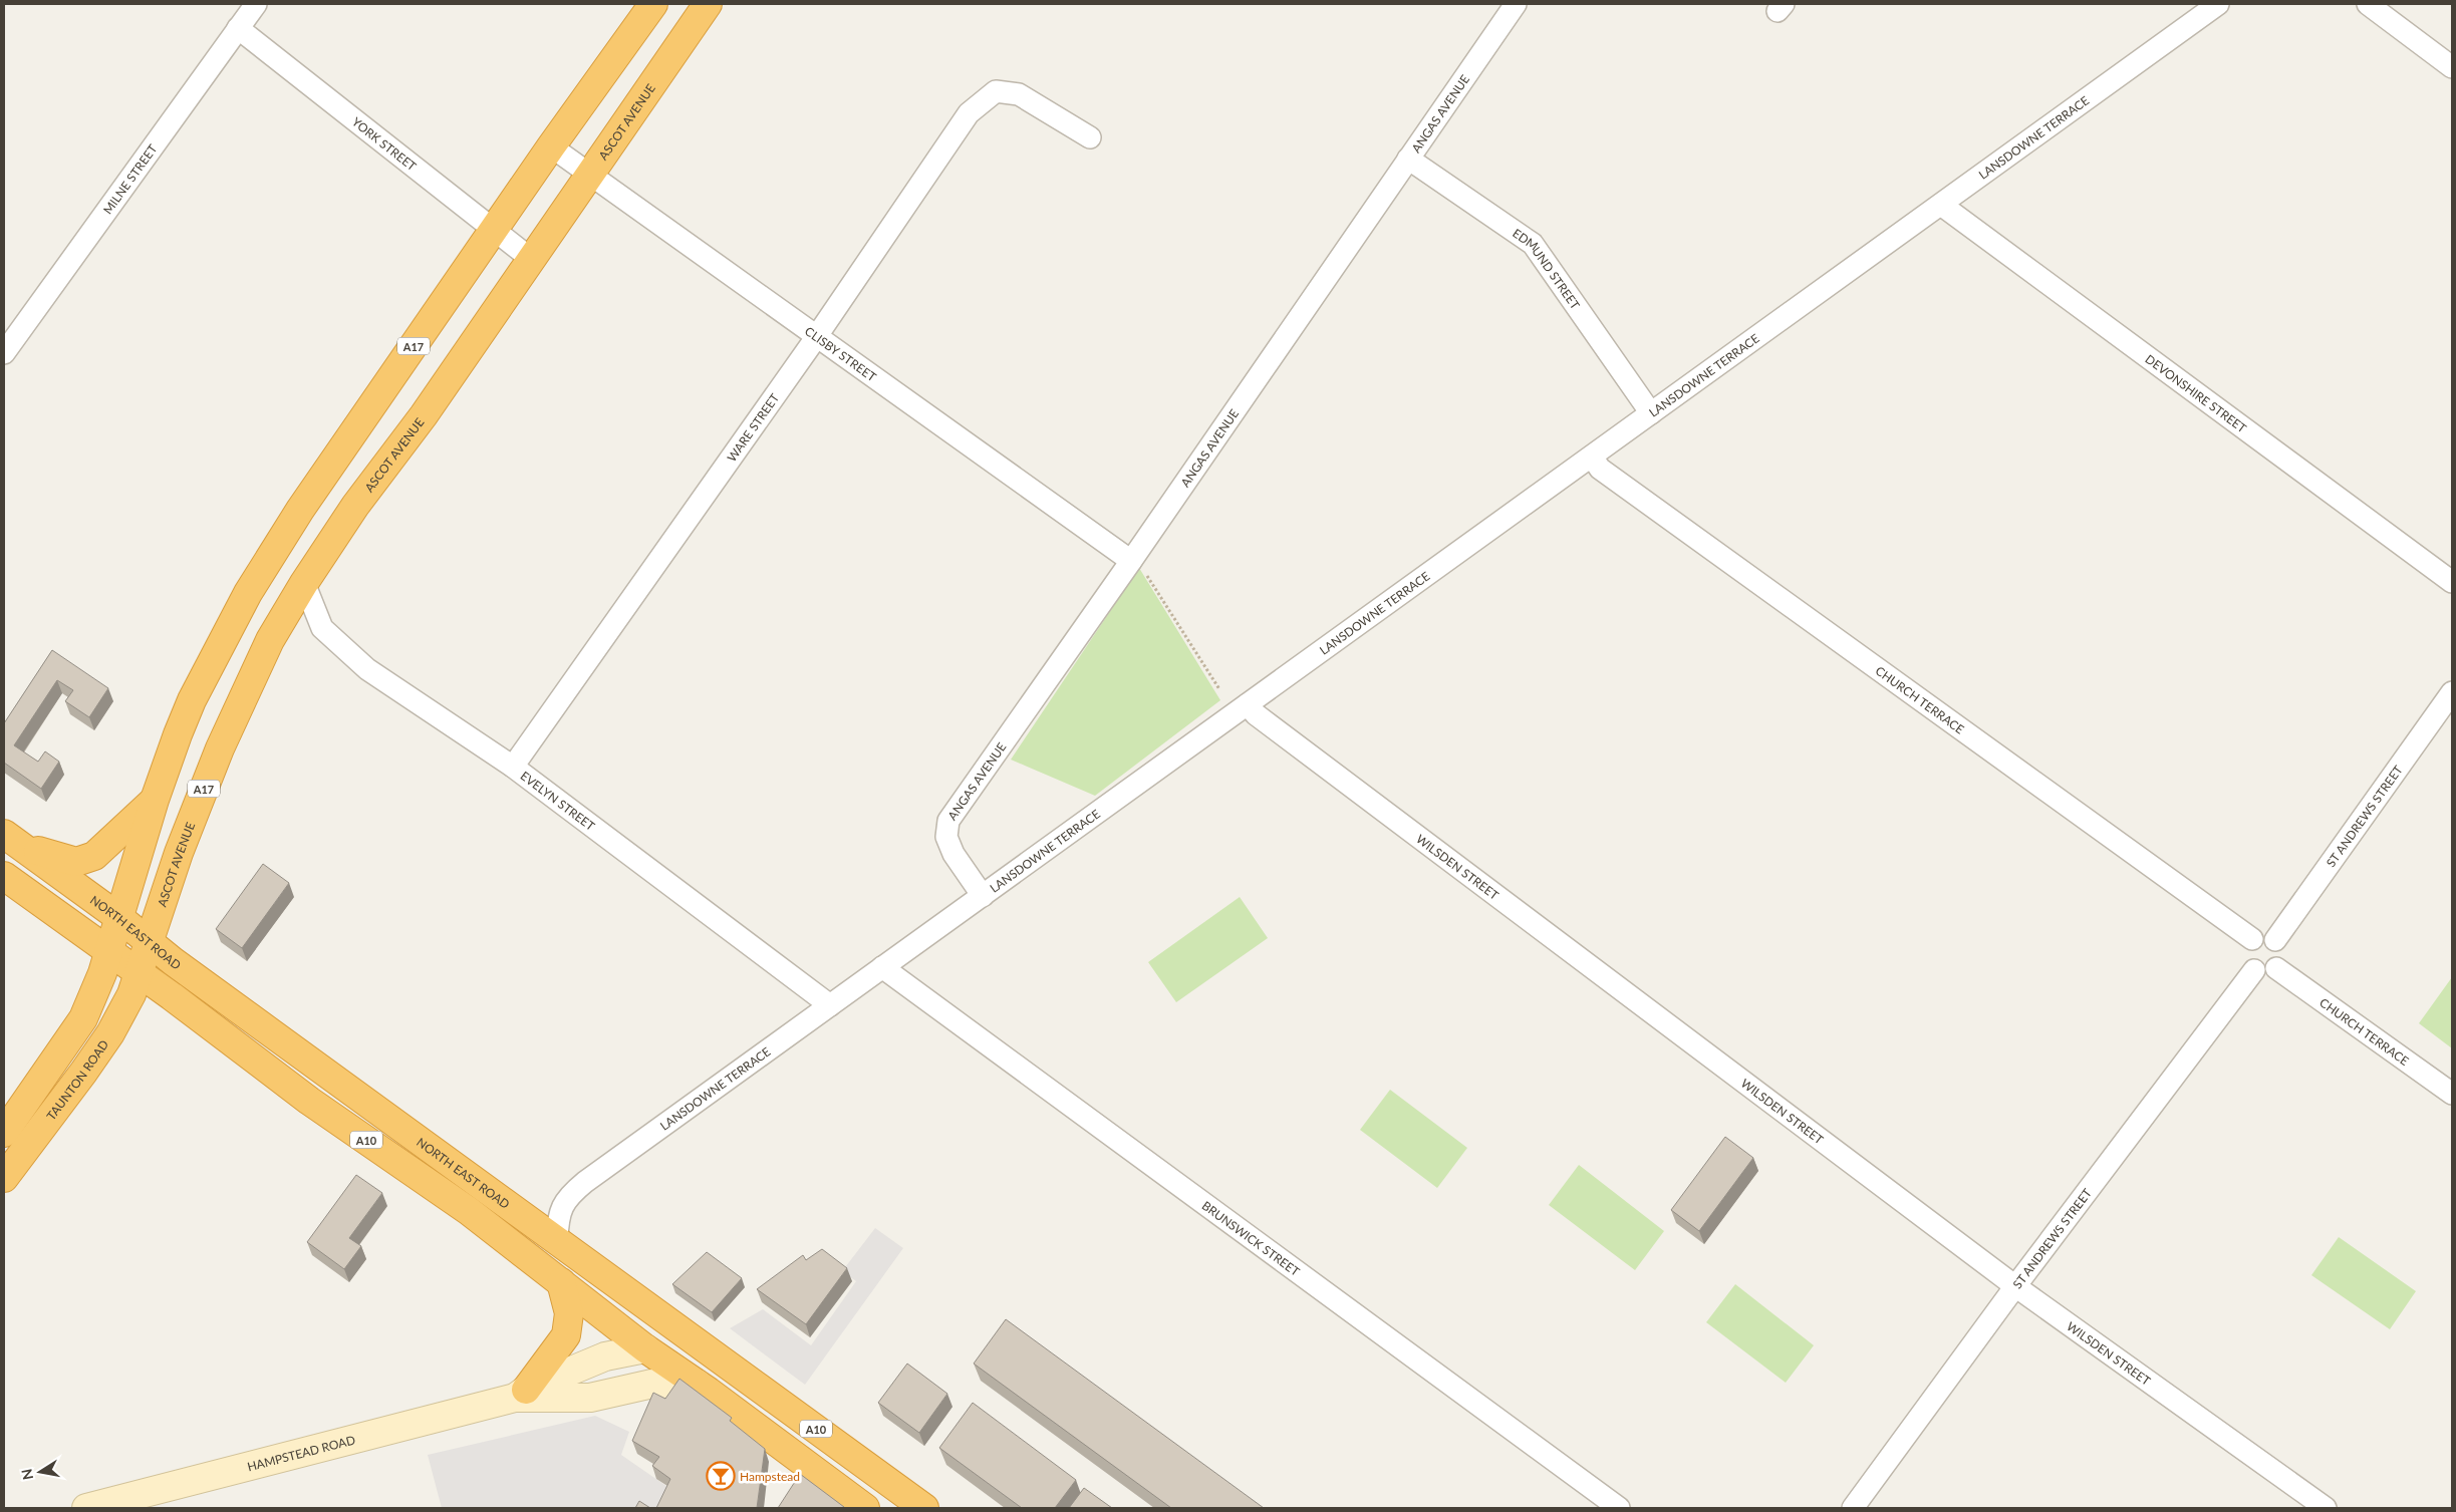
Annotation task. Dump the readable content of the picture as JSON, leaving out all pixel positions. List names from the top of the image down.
{
  "streets": {
    "highway": [
      "ASCOT AVENUE",
      "A17",
      "NORTH EAST ROAD",
      "TAUNTON ROAD",
      "A10"
    ],
    "main road": ["HAMPSTEAD ROAD"],
    "street": [
      "ANGAS AVENUE",
      "LANSDOWNE TERRACE",
      "YORK STREET",
      "MILNE STREET",
      "EDMUND STREET",
      "CLISBY STREET",
      "DEVONSHIRE STREET",
      "WARE STREET",
      "CHURCH TERRACE",
      "EVELYN STREET",
      "ST ANDREWS STREET",
      "WILSDEN STREET",
      "BRUNSWICK STREET"
    ]
  },
  "crossings": [
    ["ANGAS AVENUE", "LANSDOWNE TERRACE"],
    ["ANGAS AVENUE", "EDMUND STREET"],
    ["ANGAS AVENUE", "CLISBY STREET"],
    ["ASCOT AVENUE", "YORK STREET"],
    ["ASCOT AVENUE", "A17"],
    ["ASCOT AVENUE", "CLISBY STREET"],
    ["ASCOT AVENUE", "EVELYN STREET"],
    ["ASCOT AVENUE", "NORTH EAST ROAD"],
    ["LANSDOWNE TERRACE", "EDMUND STREET"],
    ["LANSDOWNE TERRACE", "DEVONSHIRE STREET"],
    ["LANSDOWNE TERRACE", "CHURCH TERRACE"],
    ["LANSDOWNE TERRACE", "EVELYN STREET"],
    ["LANSDOWNE TERRACE", "WILSDEN STREET"],
    ["LANSDOWNE TERRACE", "NORTH EAST ROAD"],
    ["LANSDOWNE TERRACE", "BRUNSWICK STREET"],
    ["YORK STREET", "MILNE STREET"],
    ["YORK STREET", "A17"],
    ["A17", "CLISBY STREET"],
    ["A17", "NORTH EAST ROAD"],
    ["A17", "TAUNTON ROAD"],
    ["A17", "A10"],
    ["CLISBY STREET", "WARE STREET"],
    ["WARE STREET", "EVELYN STREET"],
    ["CHURCH TERRACE", "ST ANDREWS STREET"],
    ["ST ANDREWS STREET", "WILSDEN STREET"],
    ["TAUNTON ROAD", "A10"],
    ["A10", "HAMPSTEAD ROAD"]
  ],
  "places": {
    "bar": ["Hampstead"]
  },
  "north": "left"
}
